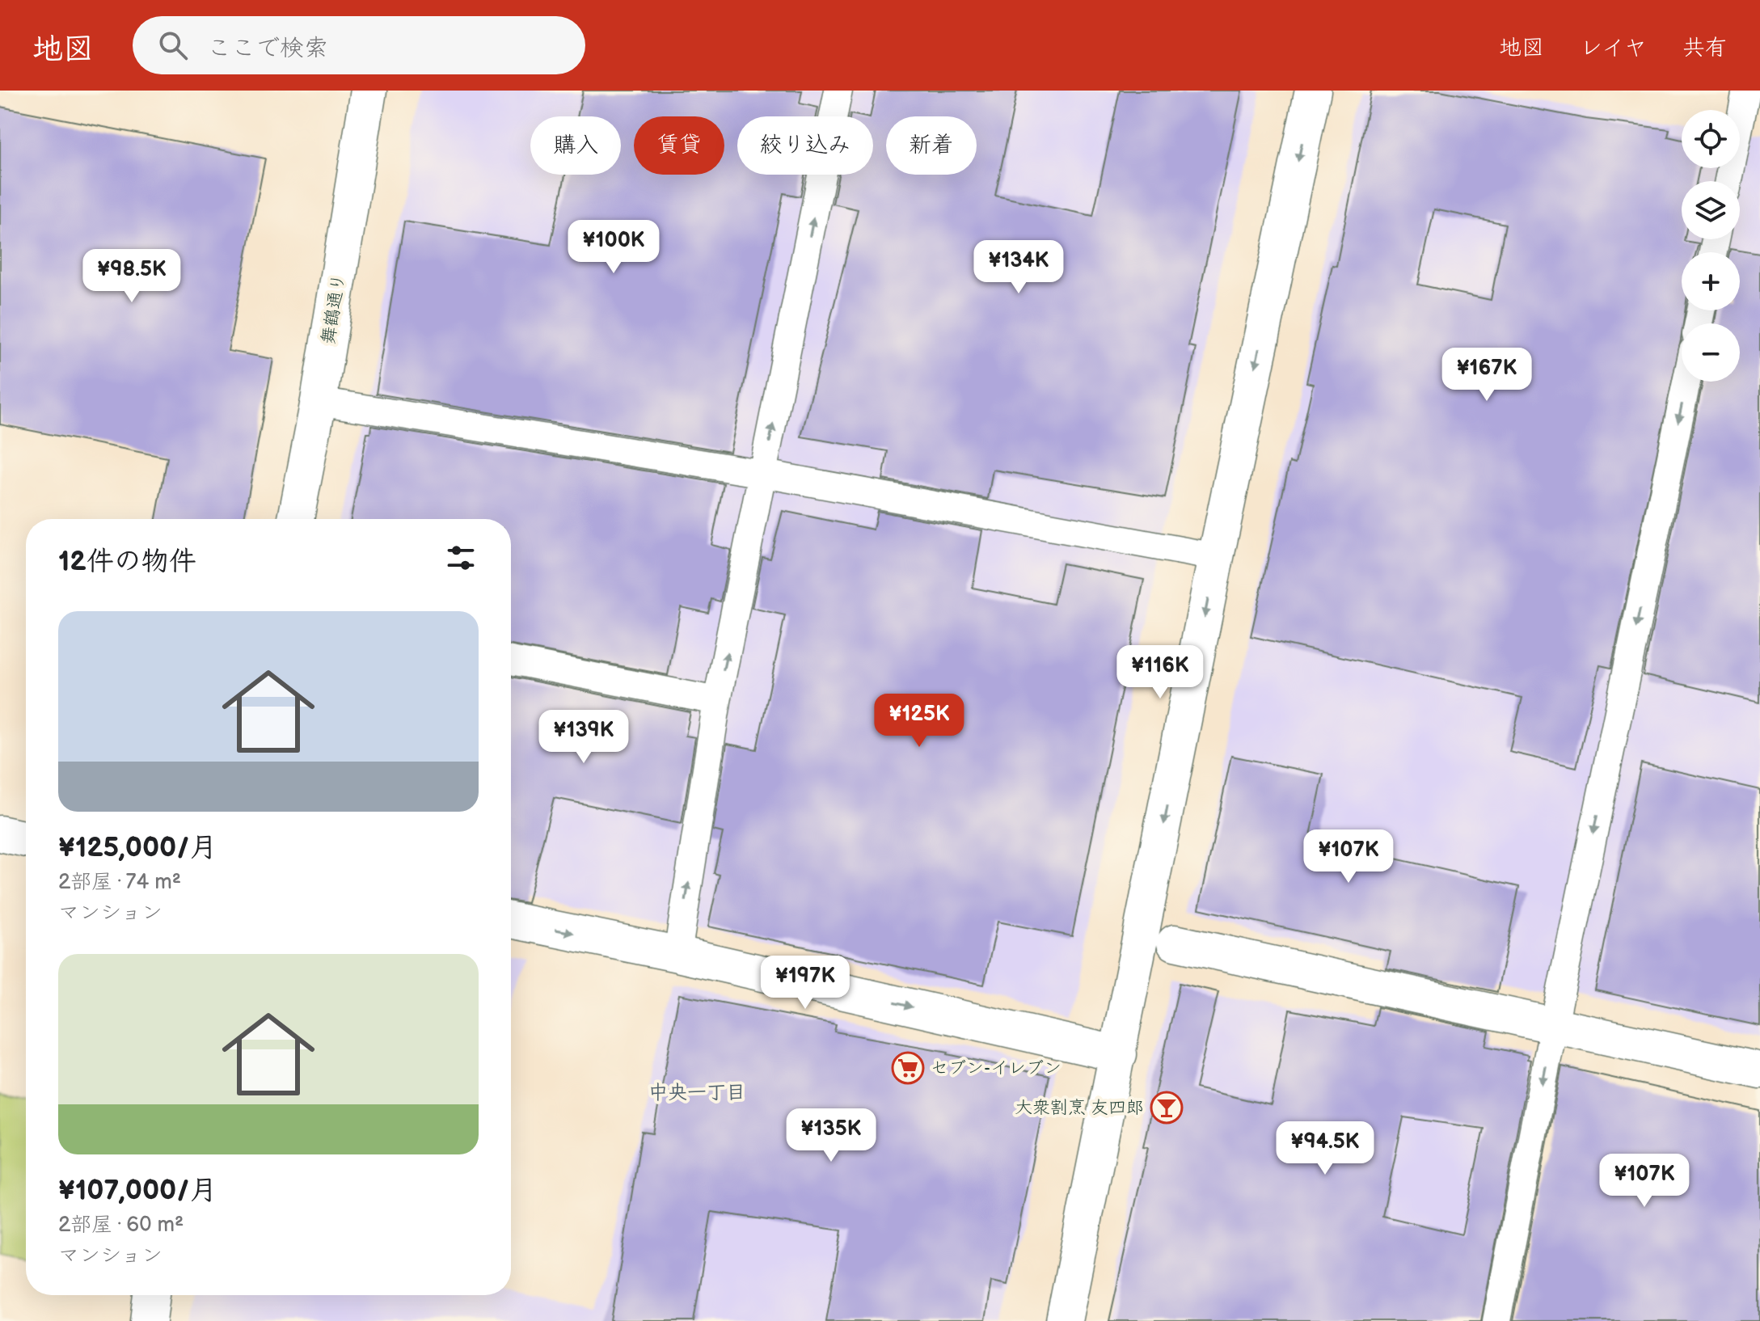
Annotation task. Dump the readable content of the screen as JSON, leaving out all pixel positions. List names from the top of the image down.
{
  "streets": {
    "street": ["舞鶴通り"]
  },
  "districts": ["中央一丁目"],
  "places": {
    "supermarket": ["セブン-イレブン"],
    "bar": ["大衆割烹 友四郎"]
  },
  "page": {
    "header": "地図",
    "search": "ここで検索",
    "nav": ["地図", "レイヤ", "共有"],
    "map_buttons": ["+", "−"],
    "chip": [
      "購入",
      "賃貸",
      "絞り込み",
      "新着"
    ],
    "price": [
      "¥100K",
      "¥134K",
      "¥98.5K",
      "¥167K",
      "¥116K",
      "¥125K",
      "¥139K",
      "¥107K",
      "¥197K",
      "¥135K",
      "¥94.5K",
      "¥107K"
    ],
    "heading": "12件の物件",
    "list": [
      {
        "name": "¥125,000/月",
        "note": "2部屋 · 74 m² · マンション"
      },
      {
        "name": "¥107,000/月",
        "note": "2部屋 · 60 m² · マンション"
      }
    ]
  }
}
